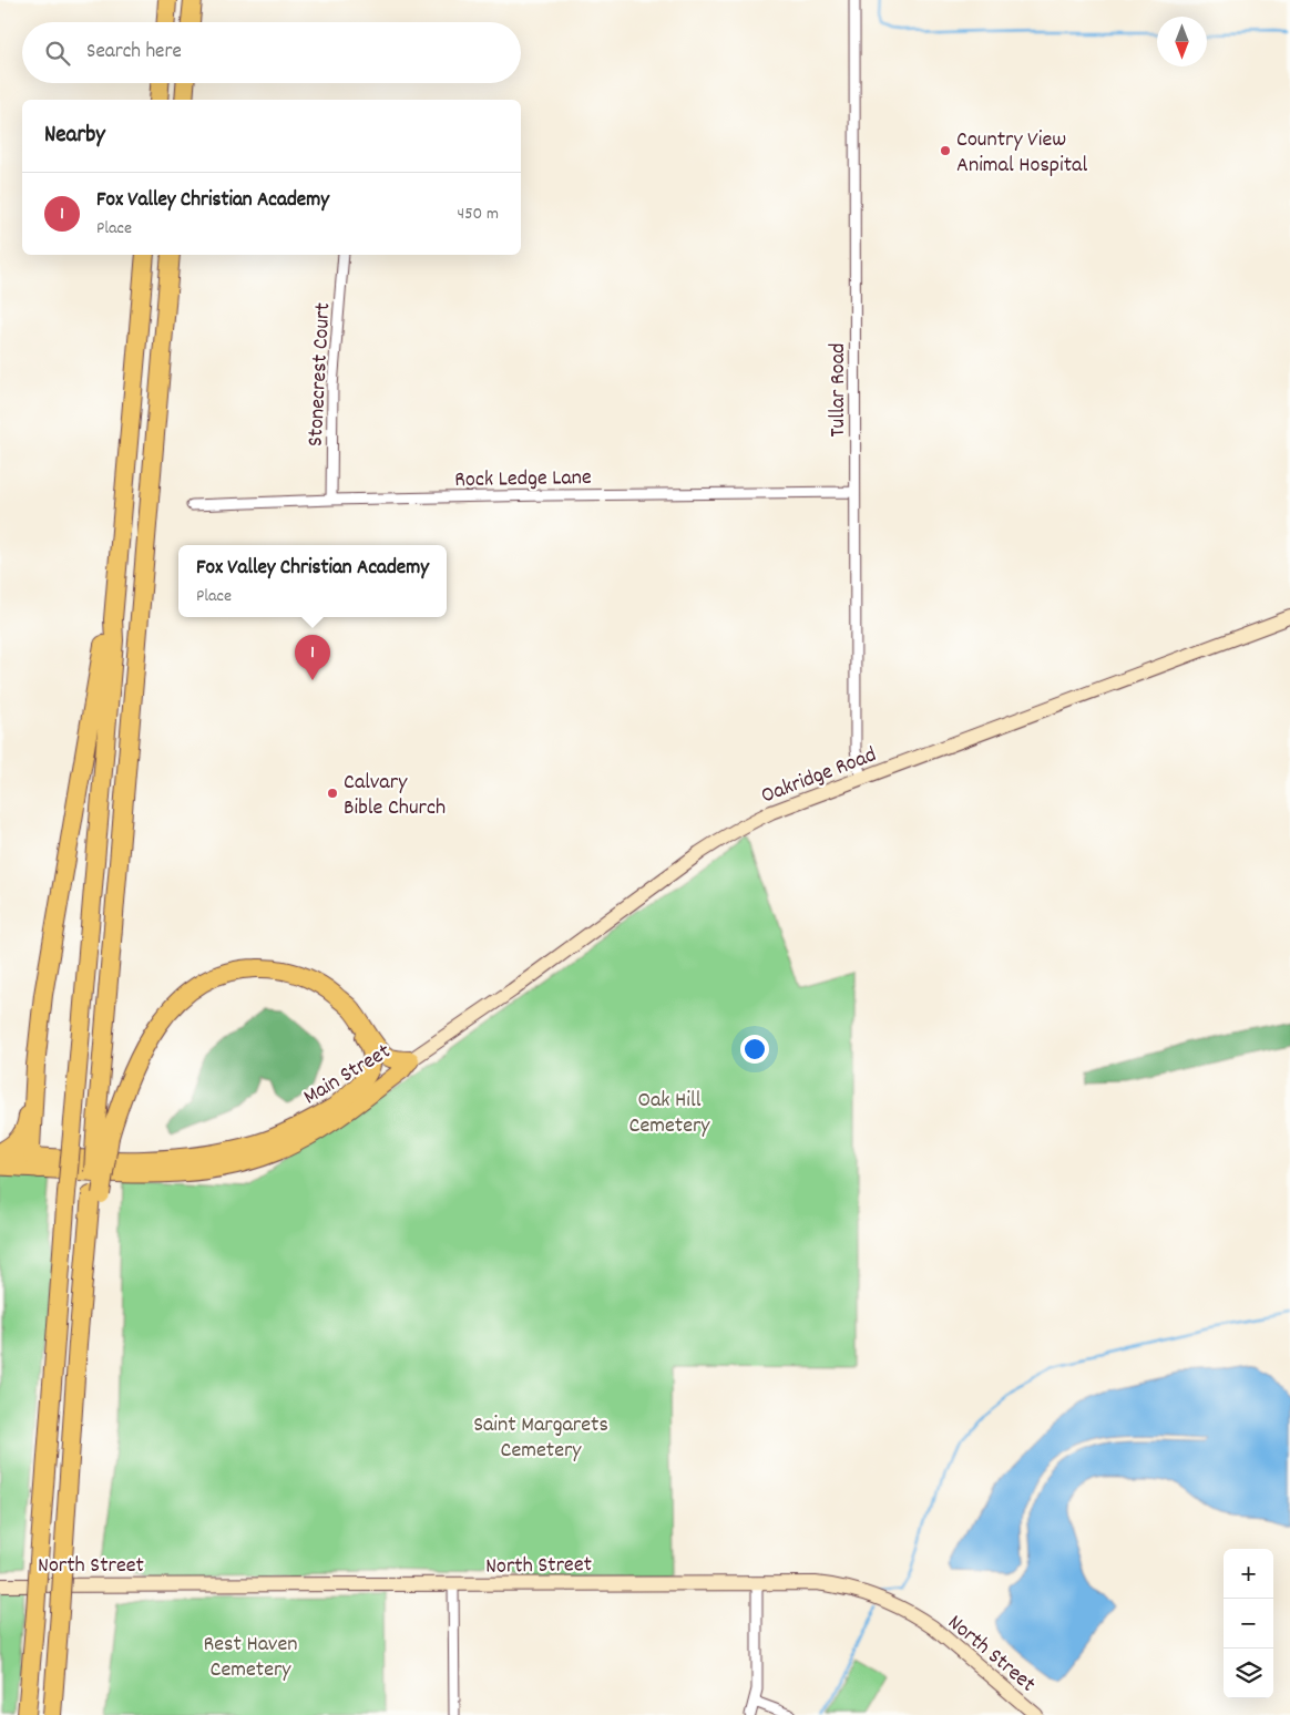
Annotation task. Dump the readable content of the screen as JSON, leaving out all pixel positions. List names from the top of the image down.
{
  "streets": {
    "main road": ["Main Street"],
    "street": [
      "Stonecrest Court",
      "Tullar Road",
      "Rock Ledge Lane",
      "Oakridge Road",
      "North Street"
    ]
  },
  "crossings": [
    ["Stonecrest Court", "Rock Ledge Lane"],
    ["Tullar Road", "Rock Ledge Lane"],
    ["Tullar Road", "Oakridge Road"],
    ["Oakridge Road", "Main Street"]
  ],
  "parks": ["Oak Hill Cemetery", "Saint Margarets Cemetery", "Rest Haven Cemetery"],
  "places": ["Country View Animal Hospital", "Calvary Bible Church"],
  "north": "bottom",
  "page": {
    "search": "Search here",
    "heading": "Nearby",
    "list": [
      {
        "mark": "1",
        "name": "Fox Valley Christian Academy",
        "note": "Place",
        "value": "450 m"
      }
    ],
    "popup": ["Fox Valley Christian Academy", "Place"],
    "pins": "1",
    "map_buttons": ["+", "−"]
  }
}
